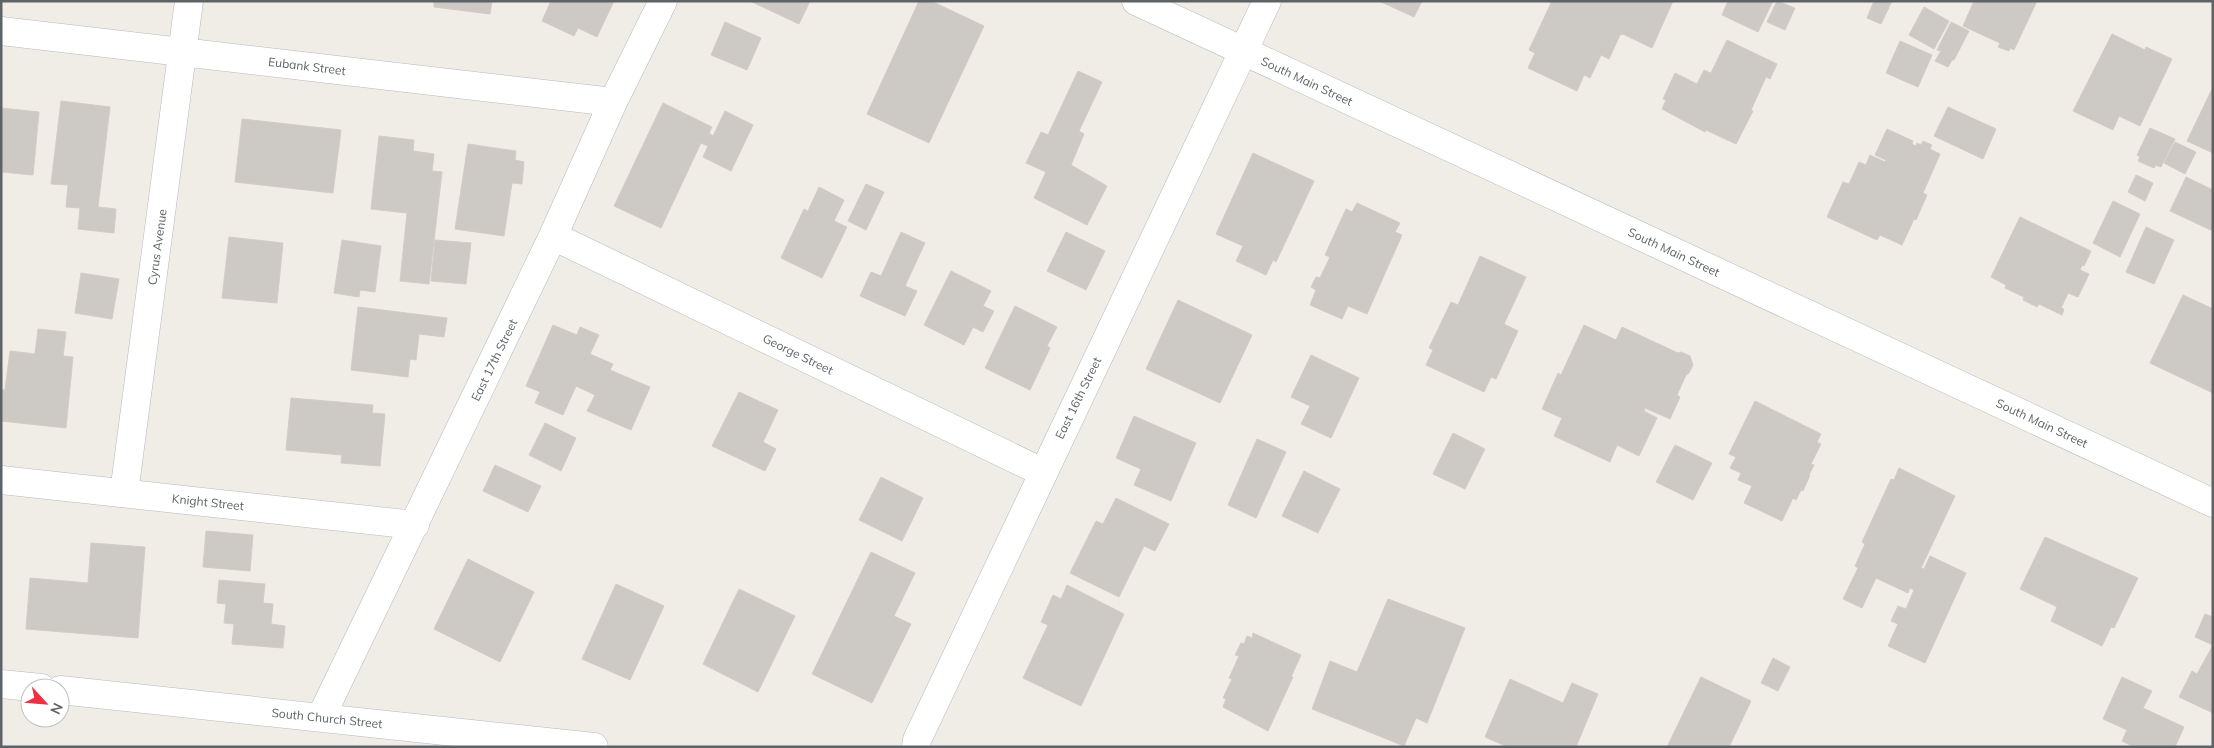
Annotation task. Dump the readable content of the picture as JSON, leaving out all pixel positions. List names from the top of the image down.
{
  "streets": {
    "street": [
      "Eubank Street",
      "South Main Street",
      "Cyrus Avenue",
      "George Street",
      "East 17th Street",
      "East 16th Street",
      "Knight Street",
      "South Church Street"
    ]
  },
  "crossings": [
    ["Eubank Street", "Cyrus Avenue"],
    ["Eubank Street", "East 17th Street"],
    ["South Main Street", "East 16th Street"],
    ["Cyrus Avenue", "Knight Street"],
    ["George Street", "East 17th Street"],
    ["George Street", "East 16th Street"],
    ["East 17th Street", "Knight Street"],
    ["East 17th Street", "South Church Street"]
  ],
  "north": "bottom right"
}
